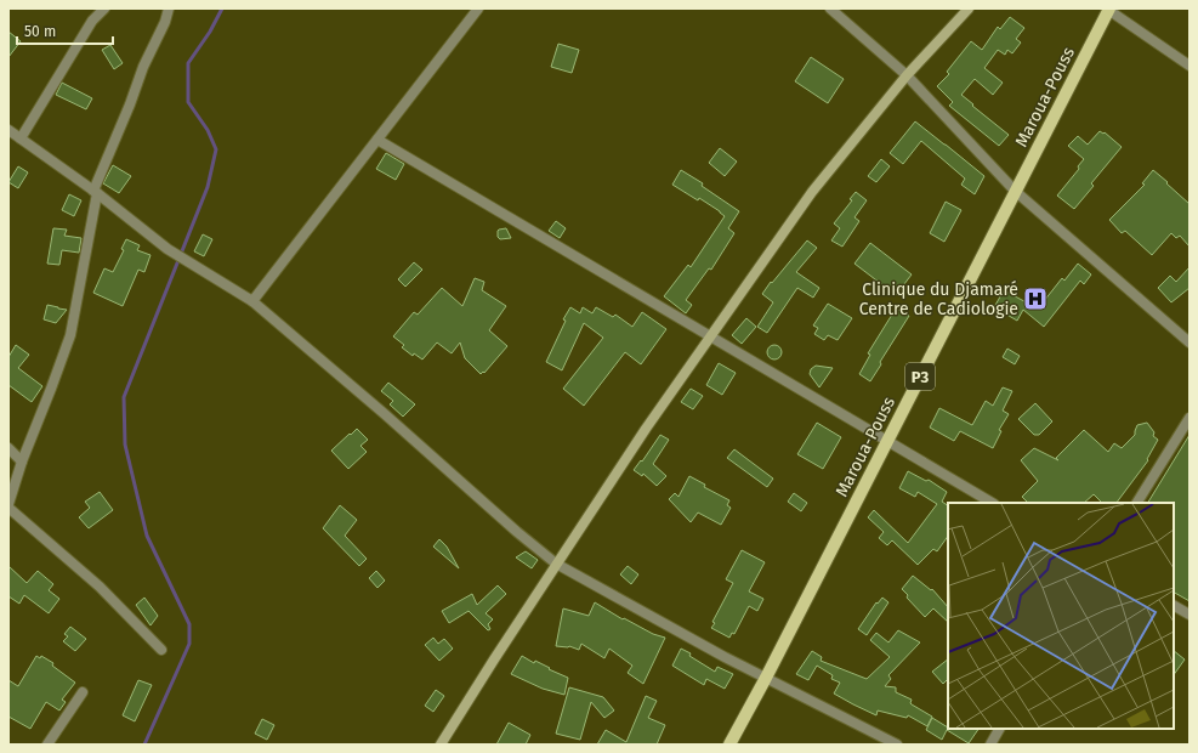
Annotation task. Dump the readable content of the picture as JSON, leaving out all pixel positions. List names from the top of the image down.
{
  "streets": {
    "main road": ["Maroua-Pouss", "P3"]
  },
  "places": {
    "hospital": ["Clinique du Djamaré Centre de Cadiologie"]
  },
  "scale_bar": "50 m"
}
